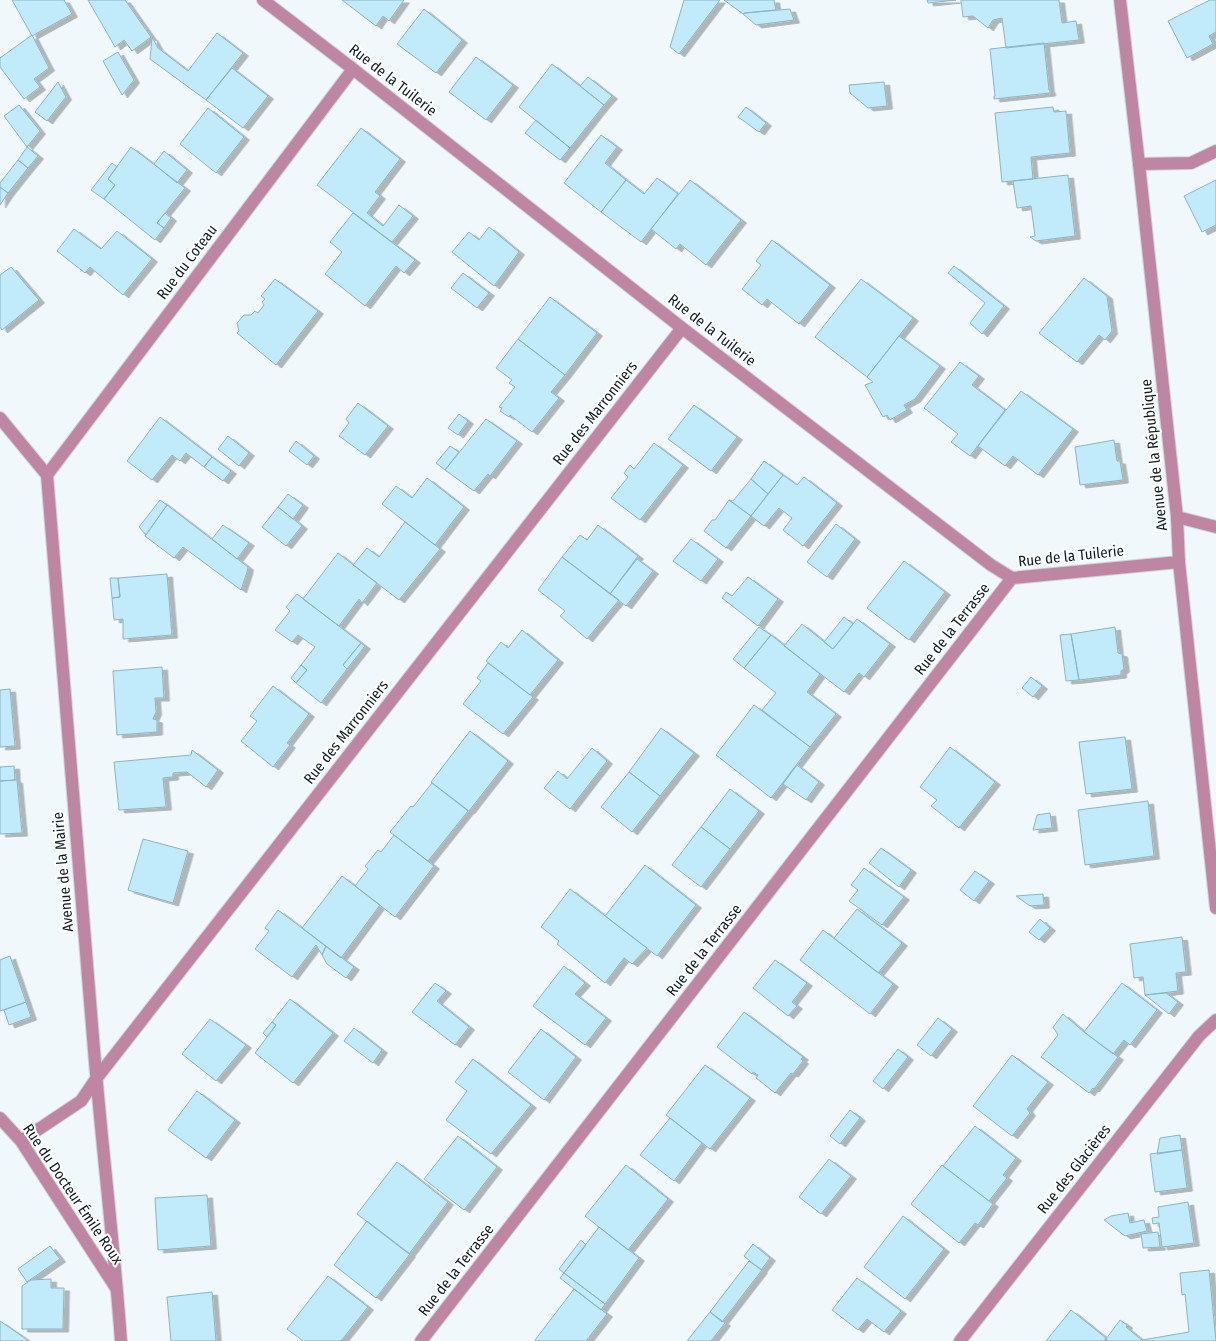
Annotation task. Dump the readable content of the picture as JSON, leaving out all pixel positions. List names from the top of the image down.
{
  "streets": {
    "street": [
      "Rue de la Tuilerie",
      "Rue du Coteau",
      "Rue des Marronniers",
      "Avenue de la République",
      "Rue de la Terrasse",
      "Avenue de la Mairie",
      "Rue des Glacières",
      "Rue du Docteur Émile Roux"
    ]
  },
  "crossings": [
    ["Rue de la Tuilerie", "Rue du Coteau"],
    ["Rue de la Tuilerie", "Rue des Marronniers"],
    ["Rue de la Tuilerie", "Avenue de la République"],
    ["Rue de la Tuilerie", "Rue de la Terrasse"],
    ["Rue du Coteau", "Avenue de la Mairie"],
    ["Rue des Marronniers", "Avenue de la Mairie"],
    ["Rue des Marronniers", "Rue du Docteur Émile Roux"],
    ["Avenue de la Mairie", "Rue du Docteur Émile Roux"]
  ]
}
